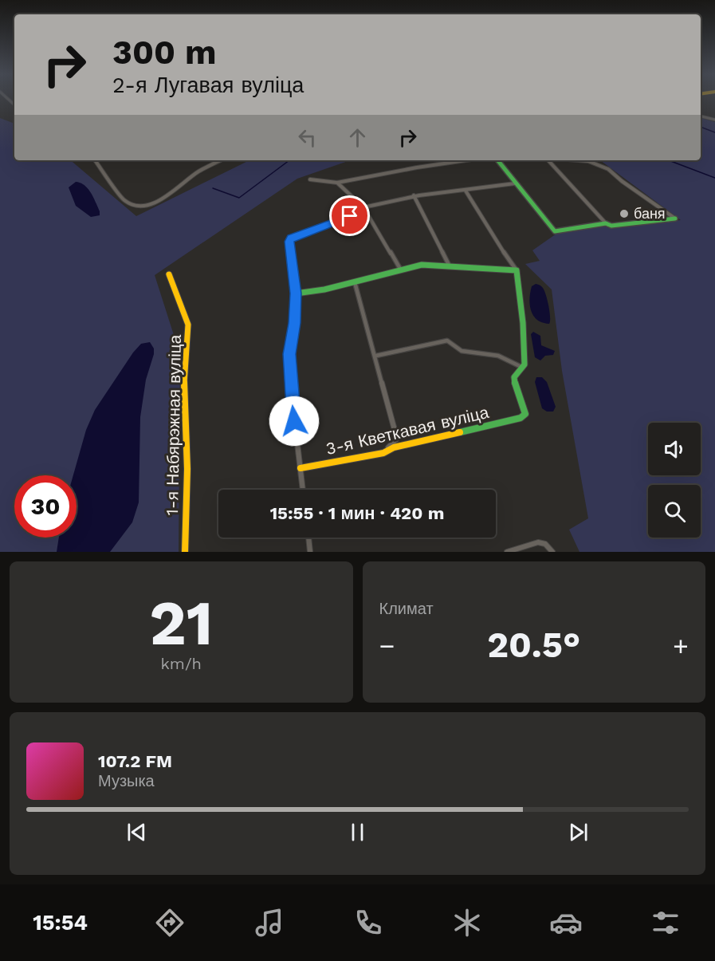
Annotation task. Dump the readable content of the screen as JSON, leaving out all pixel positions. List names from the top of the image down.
{
  "streets": {
    "street": ["1-я Набярэжная вуліца", "3-я Кветкавая вуліца"]
  },
  "places": ["баня"],
  "page": {
    "turn": ["300 m", "2-я Лугавая вуліца"],
    "limit": "30",
    "trip": "15:55 · 1 мин · 420 m",
    "tile": [
      ["21", "km/h"],
      "Климат"
    ],
    "heat": ["−", "20.5°", "+"],
    "song": ["107.2 FM", "Музыка"],
    "tabs": "15:54"
  }
}
